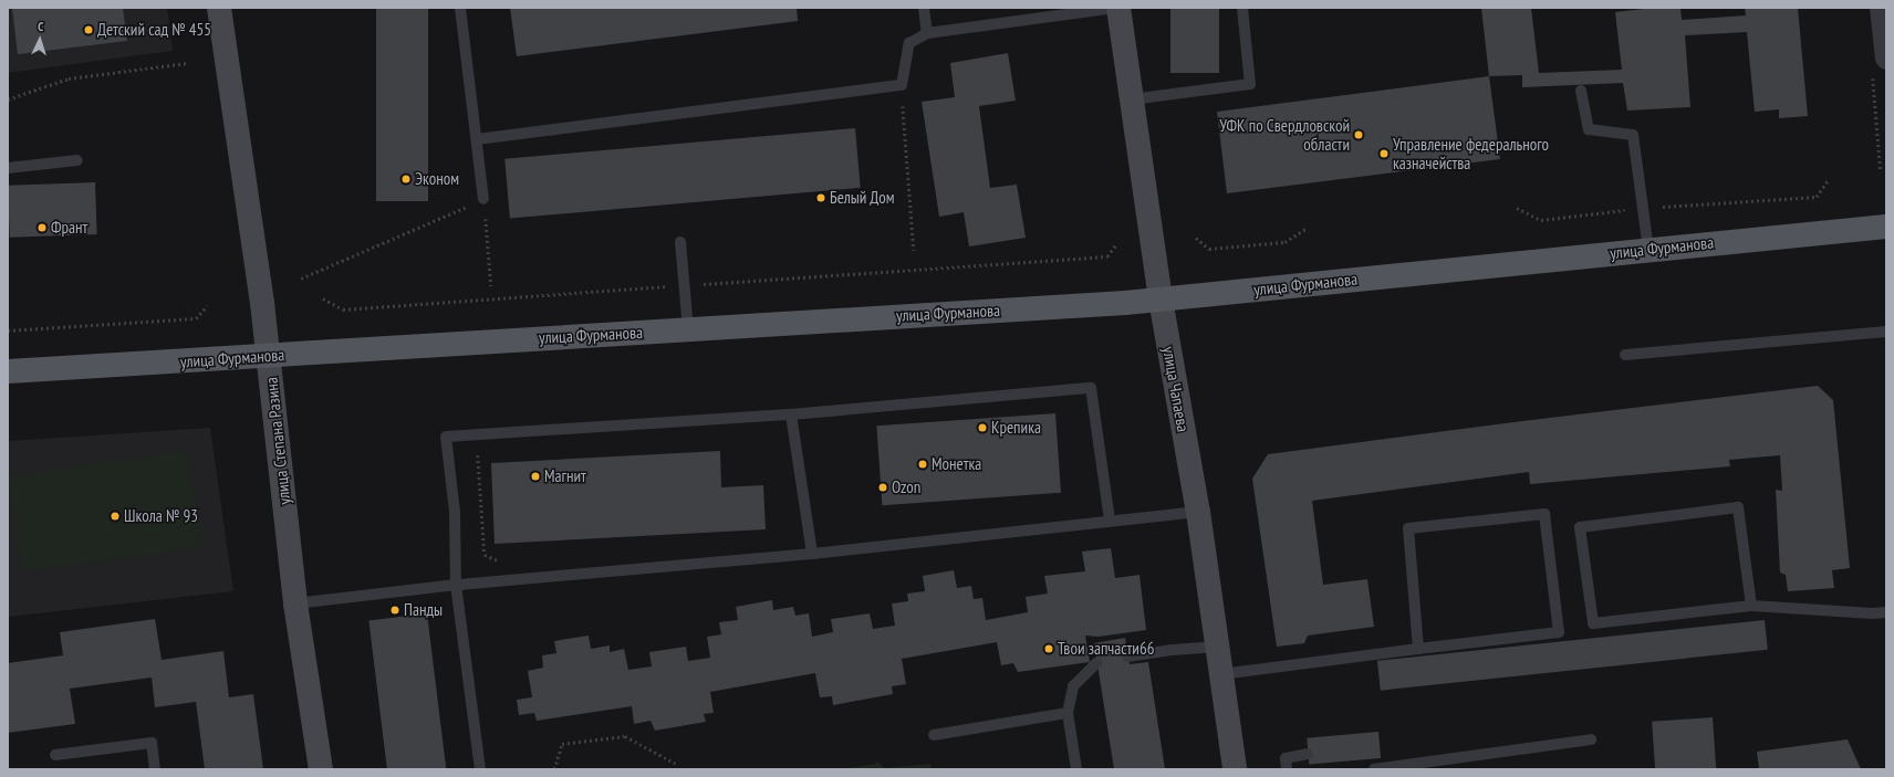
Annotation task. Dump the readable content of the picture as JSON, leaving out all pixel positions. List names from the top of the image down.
{
  "streets": {
    "main road": ["улица Фурманова", "улица Чапаева", "улица Степана Разина"]
  },
  "crossings": [
    ["улица Фурманова", "улица Чапаева"],
    ["улица Фурманова", "улица Степана Разина"]
  ],
  "places": [
    "Детский сад № 455",
    "УФК по Свердловской области",
    "Управление федерального казначейства",
    "Эконом",
    "Белый Дом",
    "Франт",
    "Крепика",
    "Монетка",
    "Магнит",
    "Ozon",
    "Школа № 93",
    "Панды",
    "Твои запчасти66"
  ],
  "north": "top"
}
